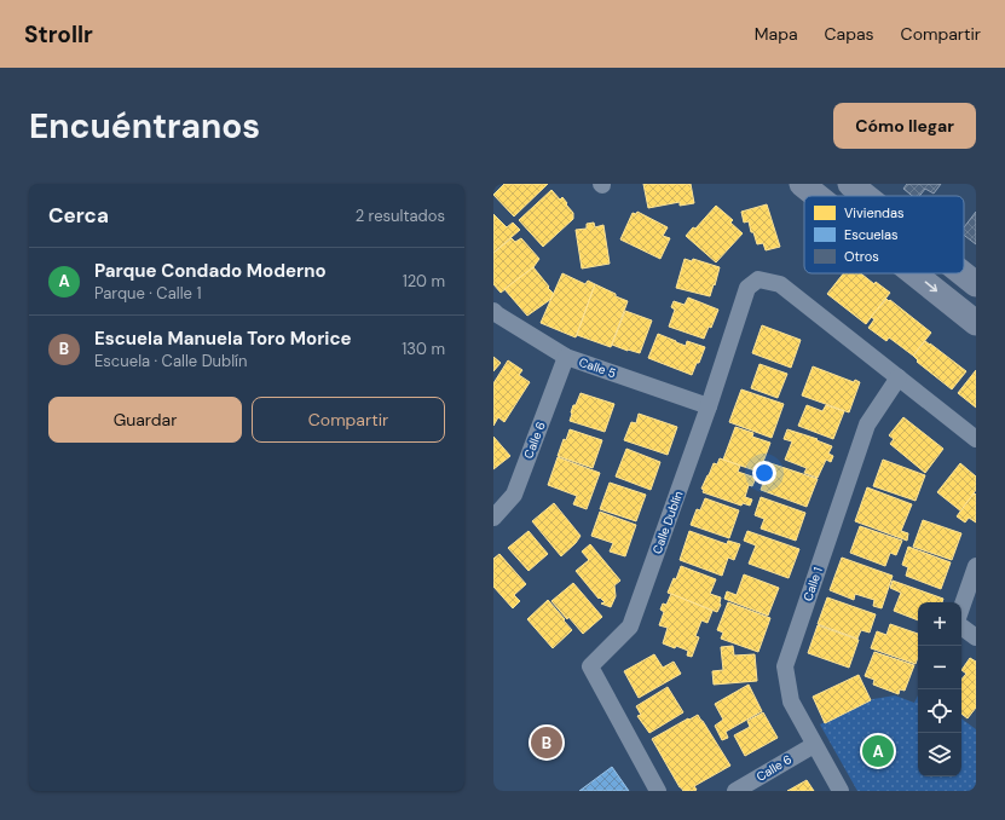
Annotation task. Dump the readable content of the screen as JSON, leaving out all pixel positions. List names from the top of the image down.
{
  "streets": {
    "street": [
      "Calle 5",
      "Calle 6",
      "Calle Dublín",
      "Calle 1"
    ]
  },
  "crossings": [
    ["Calle 5", "Calle 6"],
    ["Calle 5", "Calle Dublín"],
    ["Calle 6", "Calle 1"],
    ["Calle Dublín", "Calle 1"]
  ],
  "legend": ["Viviendas", "Escuelas", "Otros"],
  "page": {
    "header": "Strollr",
    "nav": ["Mapa", "Capas", "Compartir"],
    "buttons": [
      "Cómo llegar",
      ["Guardar", "Compartir"]
    ],
    "title": "Encuéntranos",
    "heading": ["Cerca", "2 resultados"],
    "list": [
      {
        "mark": "A",
        "name": "Parque Condado Moderno",
        "note": "Parque · Calle 1",
        "value": "120 m"
      },
      {
        "mark": "B",
        "name": "Escuela Manuela Toro Morice",
        "note": "Escuela · Calle Dublín",
        "value": "130 m"
      }
    ],
    "map_buttons": ["+", "−"],
    "pins": ["B", "A"]
  }
}
